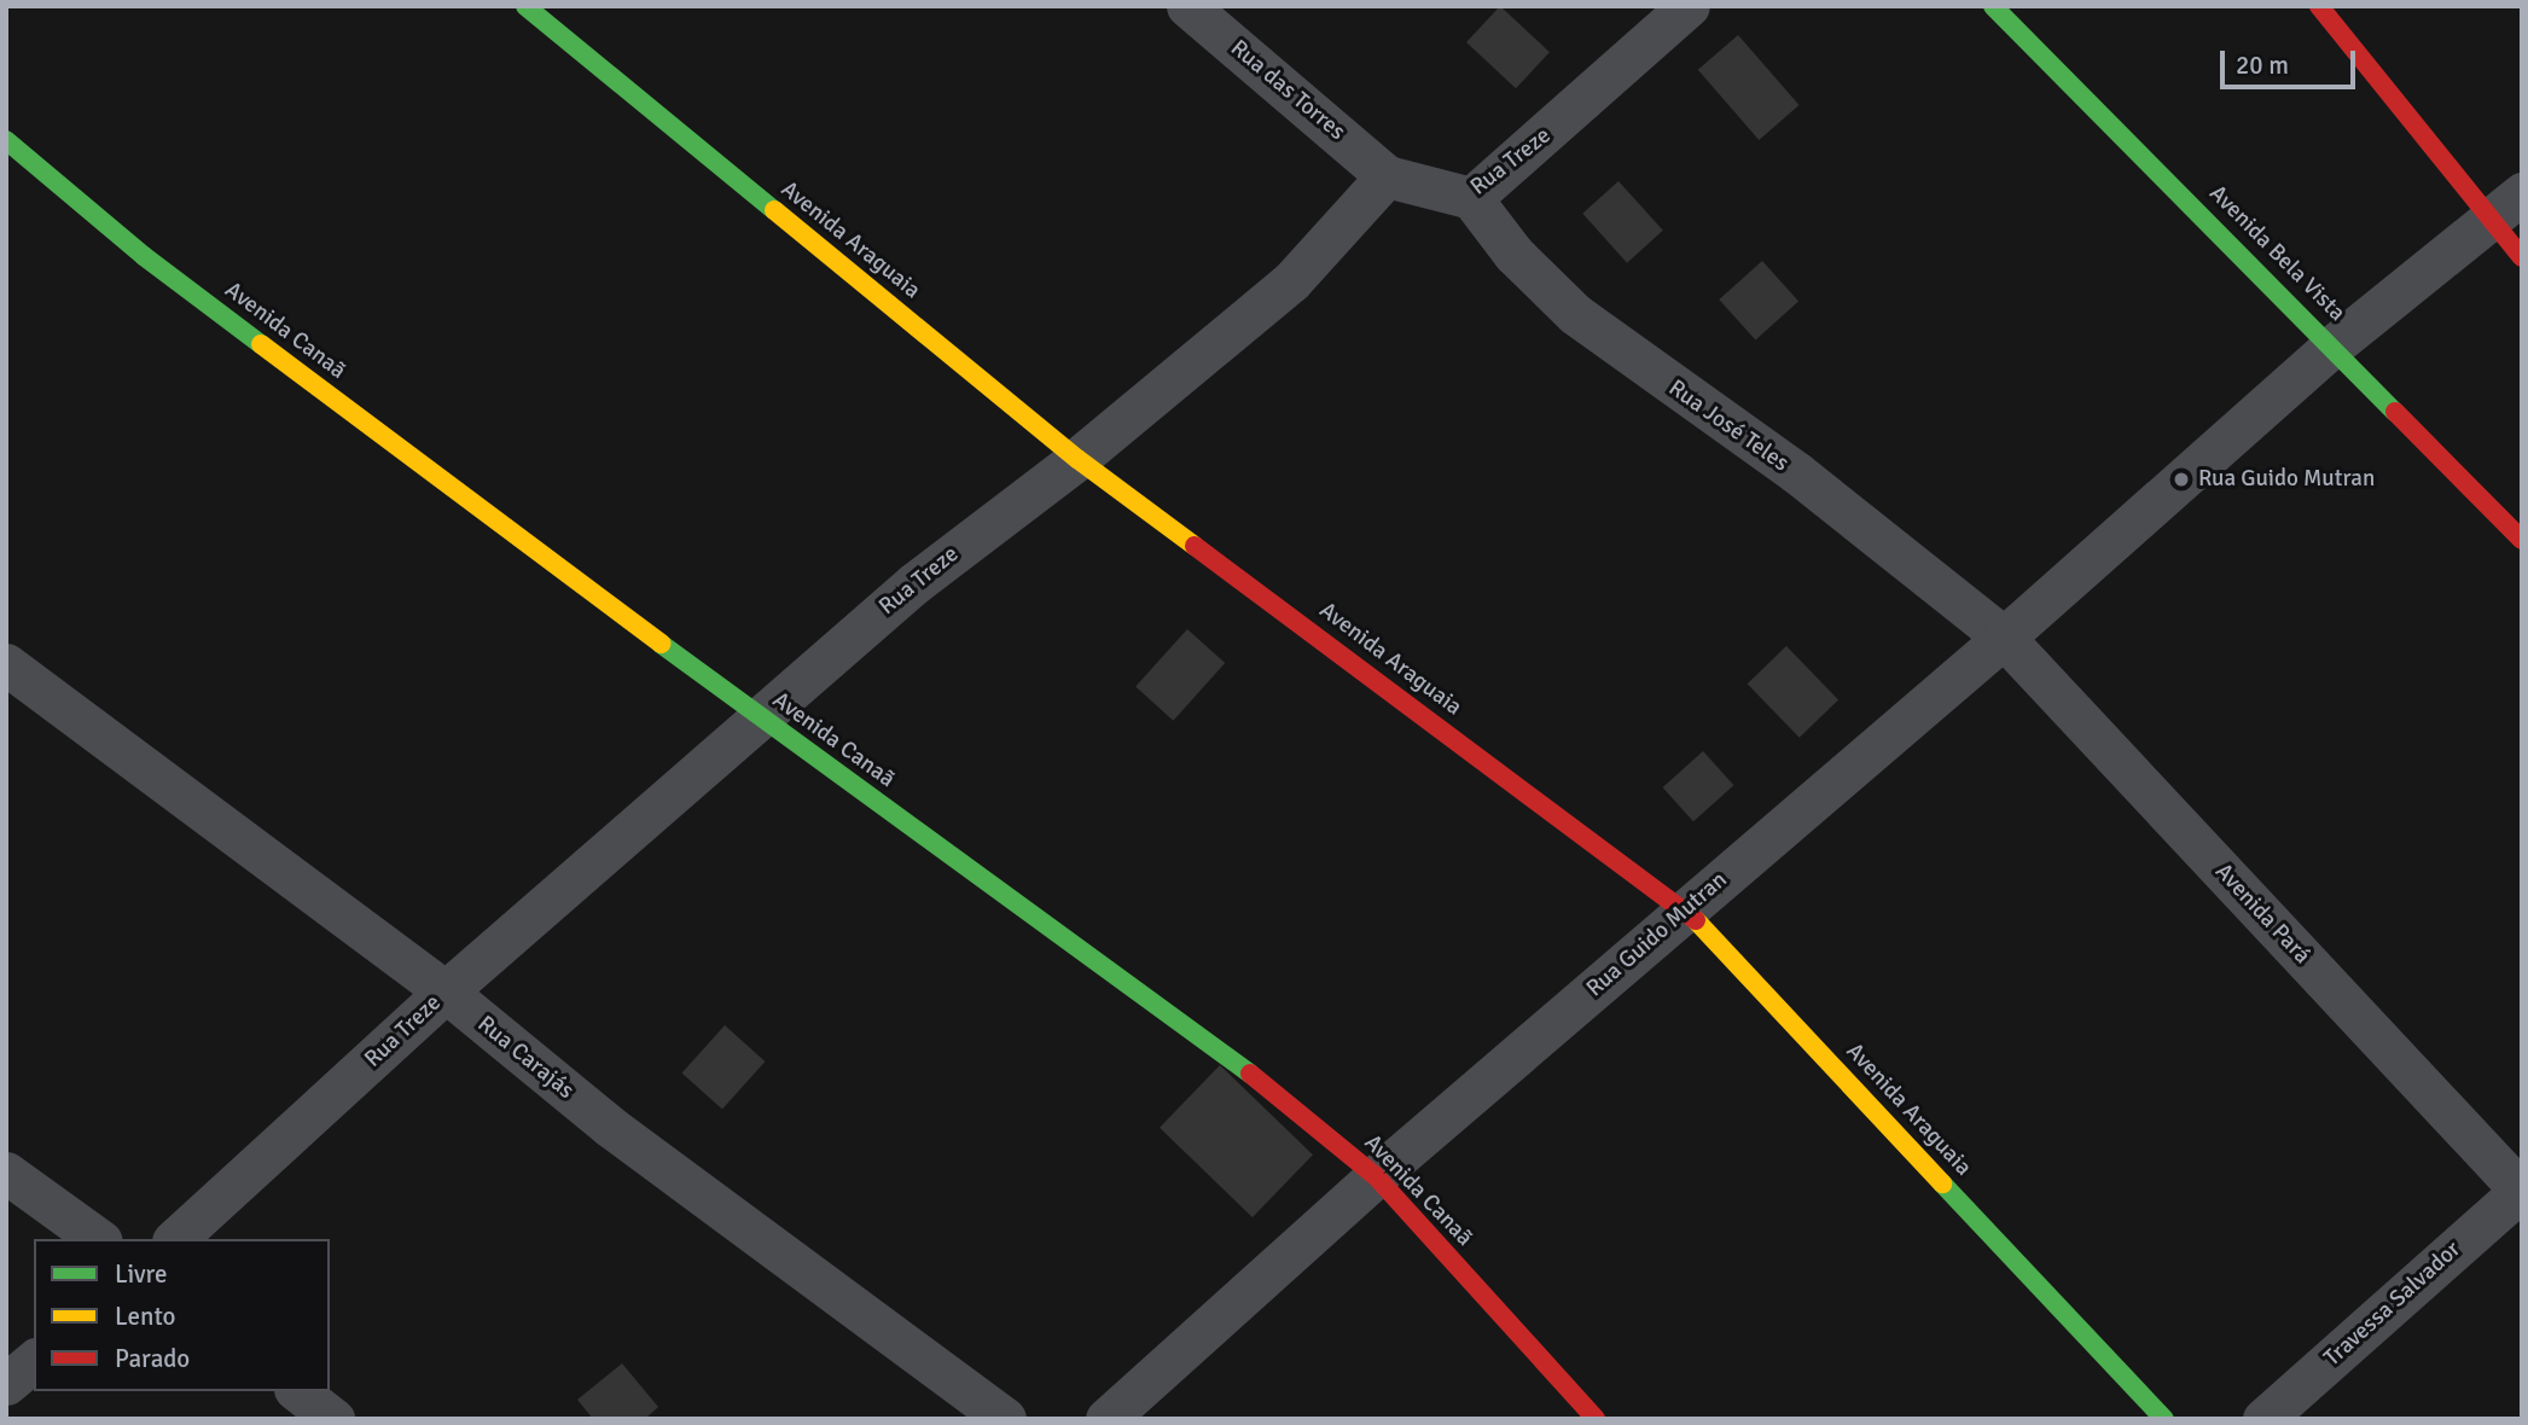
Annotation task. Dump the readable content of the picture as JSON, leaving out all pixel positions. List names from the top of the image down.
{
  "streets": {
    "street": [
      "Rua das Torres",
      "Rua Treze",
      "Avenida Araguaia",
      "Avenida Bela Vista",
      "Avenida Canaã",
      "Rua José Teles",
      "Avenida Pará",
      "Rua Guido Mutran",
      "Rua Carajás",
      "Travessa Salvador"
    ]
  },
  "crossings": [
    ["Rua das Torres", "Rua Treze"],
    ["Rua Treze", "Avenida Araguaia"],
    ["Rua Treze", "Avenida Canaã"],
    ["Rua Treze", "Rua José Teles"],
    ["Rua Treze", "Rua Carajás"],
    ["Avenida Araguaia", "Rua Guido Mutran"],
    ["Avenida Bela Vista", "Rua Guido Mutran"],
    ["Avenida Canaã", "Rua Guido Mutran"],
    ["Rua José Teles", "Avenida Pará"],
    ["Rua José Teles", "Rua Guido Mutran"],
    ["Avenida Pará", "Rua Guido Mutran"],
    ["Avenida Pará", "Travessa Salvador"]
  ],
  "places": ["Rua Guido Mutran"],
  "legend": ["Livre", "Lento", "Parado"],
  "scale_bar": "20 m"
}
